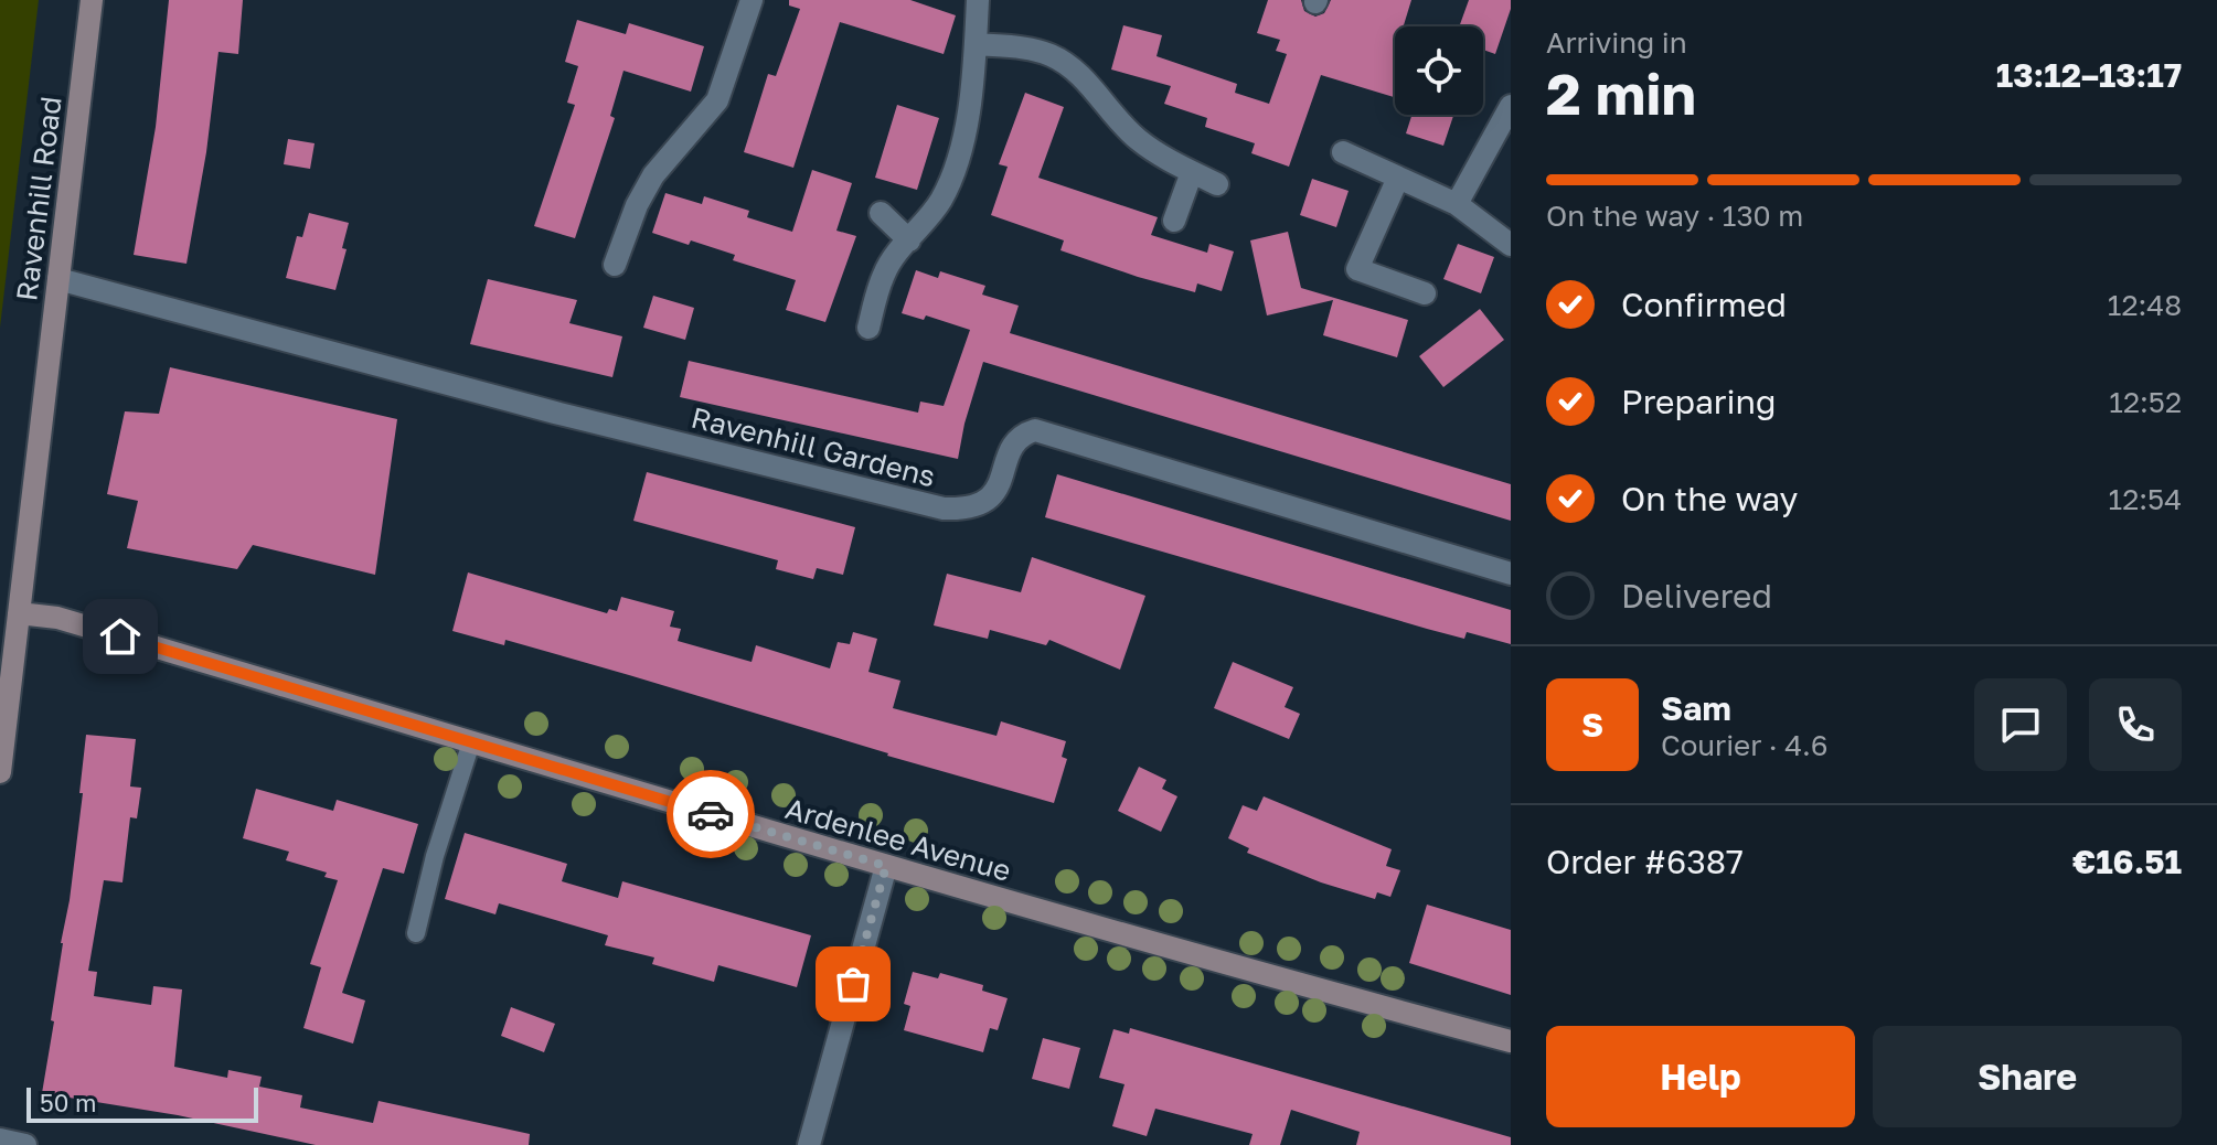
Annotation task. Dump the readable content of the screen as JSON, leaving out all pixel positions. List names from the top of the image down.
{
  "streets": {
    "street": ["Ravenhill Road", "Ravenhill Gardens", "Ardenlee Avenue"]
  },
  "crossings": [
    ["Ravenhill Road", "Ravenhill Gardens"],
    ["Ravenhill Road", "Ardenlee Avenue"]
  ],
  "scale_bar": "50 m",
  "page": {
    "heading": ["2 min", "Arriving in", "13:12–13:17"],
    "panel": [
      "Sam",
      "Courier · 4.6",
      "Order #6387",
      "€16.51"
    ],
    "bar": "On the way · 130 m",
    "list": [
      ["Confirmed", "12:48"],
      ["Preparing", "12:52"],
      ["On the way", "12:54"],
      "Delivered"
    ],
    "round": "S",
    "buttons": ["Help", "Share"],
    "scale": "50 m"
  }
}
